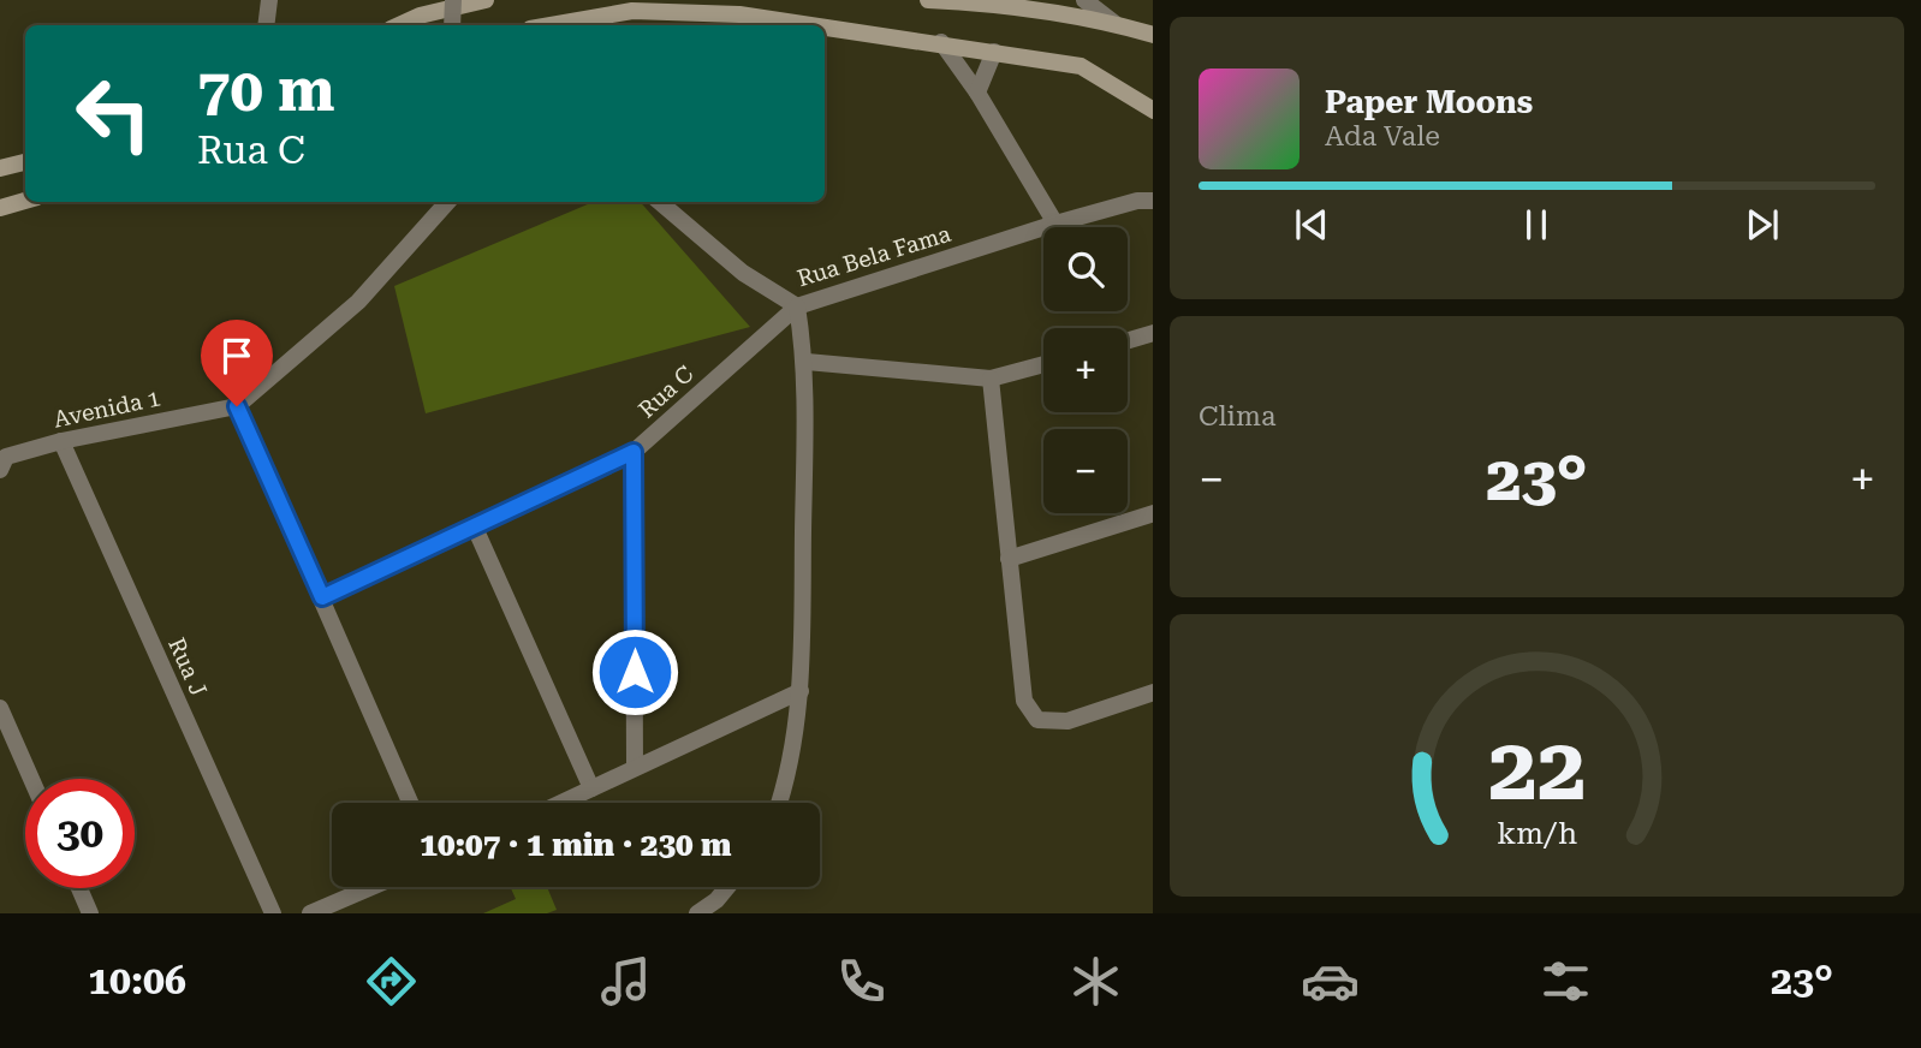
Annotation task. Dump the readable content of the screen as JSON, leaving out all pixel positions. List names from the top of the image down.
{
  "streets": {
    "street": [
      "Rua Bela Fama",
      "Rua C",
      "Avenida 1",
      "Rua J"
    ]
  },
  "crossings": [
    ["Rua Bela Fama", "Rua C"],
    ["Avenida 1", "Rua J"]
  ],
  "page": {
    "turn": ["70 m", "Rua C"],
    "song": ["Paper Moons", "Ada Vale"],
    "map_buttons": ["+", "−"],
    "tile": "Clima",
    "heat": ["−", "23°", "+"],
    "limit": "30",
    "trip": "10:07 · 1 min · 230 m",
    "tabs": ["10:06", "23°"],
    "gauge": ["22", "km/h"]
  }
}
